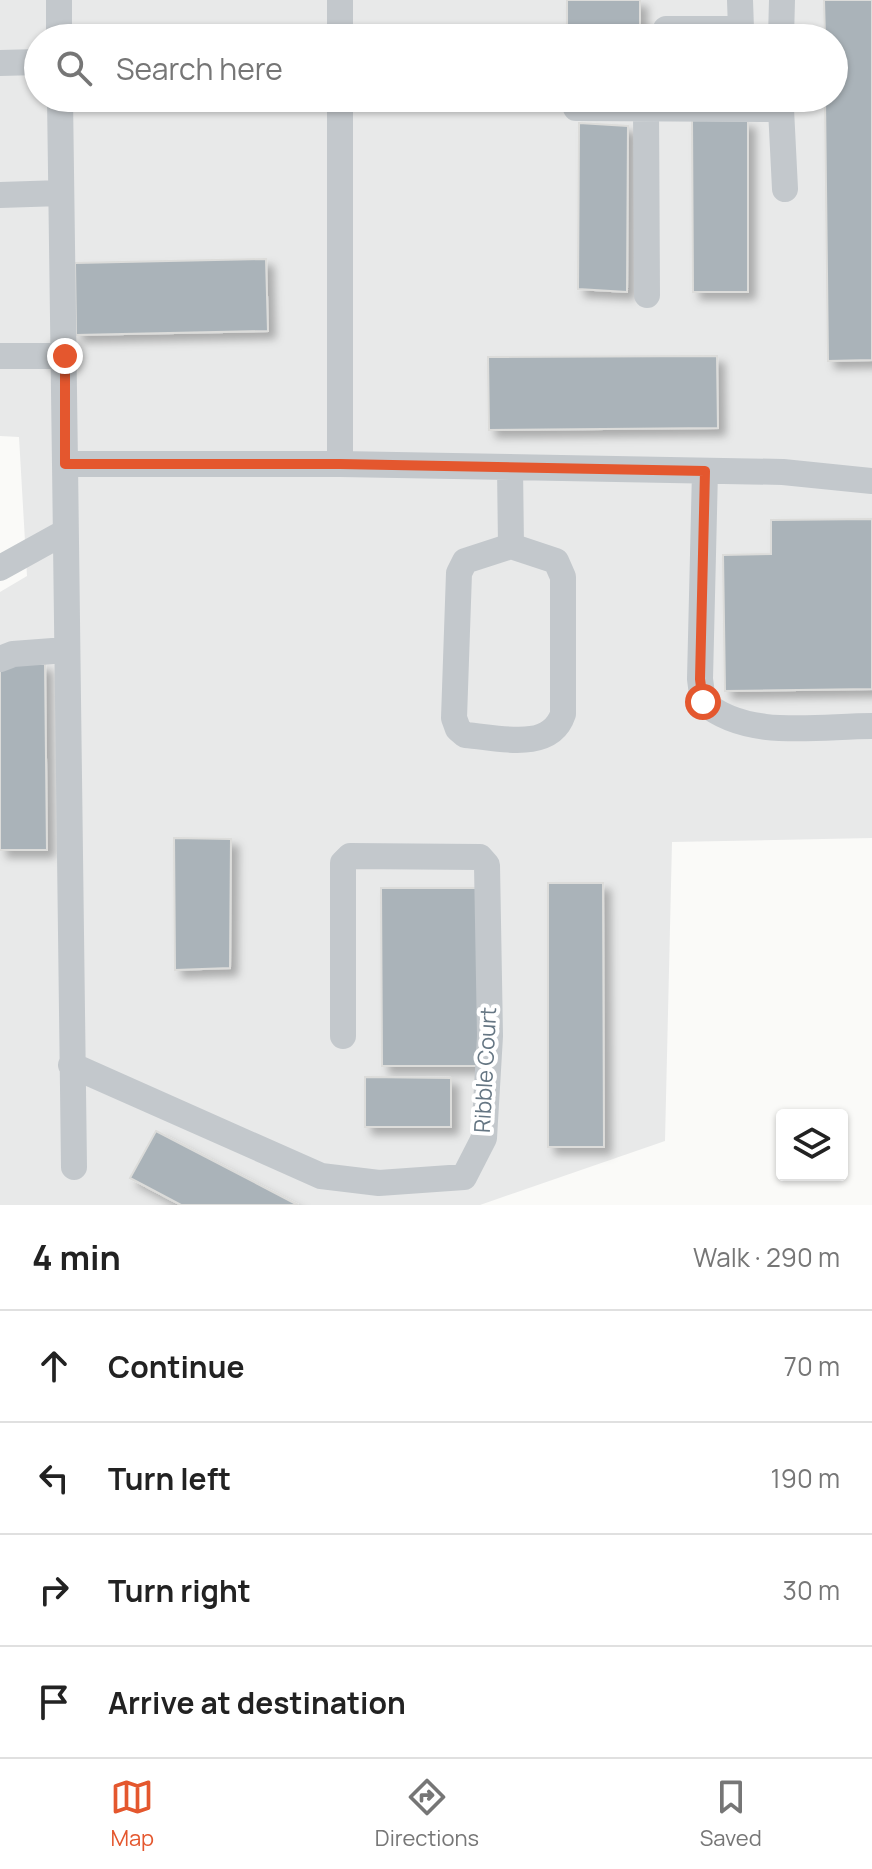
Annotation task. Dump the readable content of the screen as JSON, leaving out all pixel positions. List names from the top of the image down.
{
  "streets": {
    "lane": ["Ribble Court"]
  },
  "page": {
    "search": "Search here",
    "heading": ["4 min", "Walk · 290 m"],
    "list": [
      ["Continue", "70 m"],
      ["Turn left", "190 m"],
      ["Turn right", "30 m"],
      "Arrive at destination"
    ],
    "nav": ["Map", "Directions", "Saved"]
  }
}
